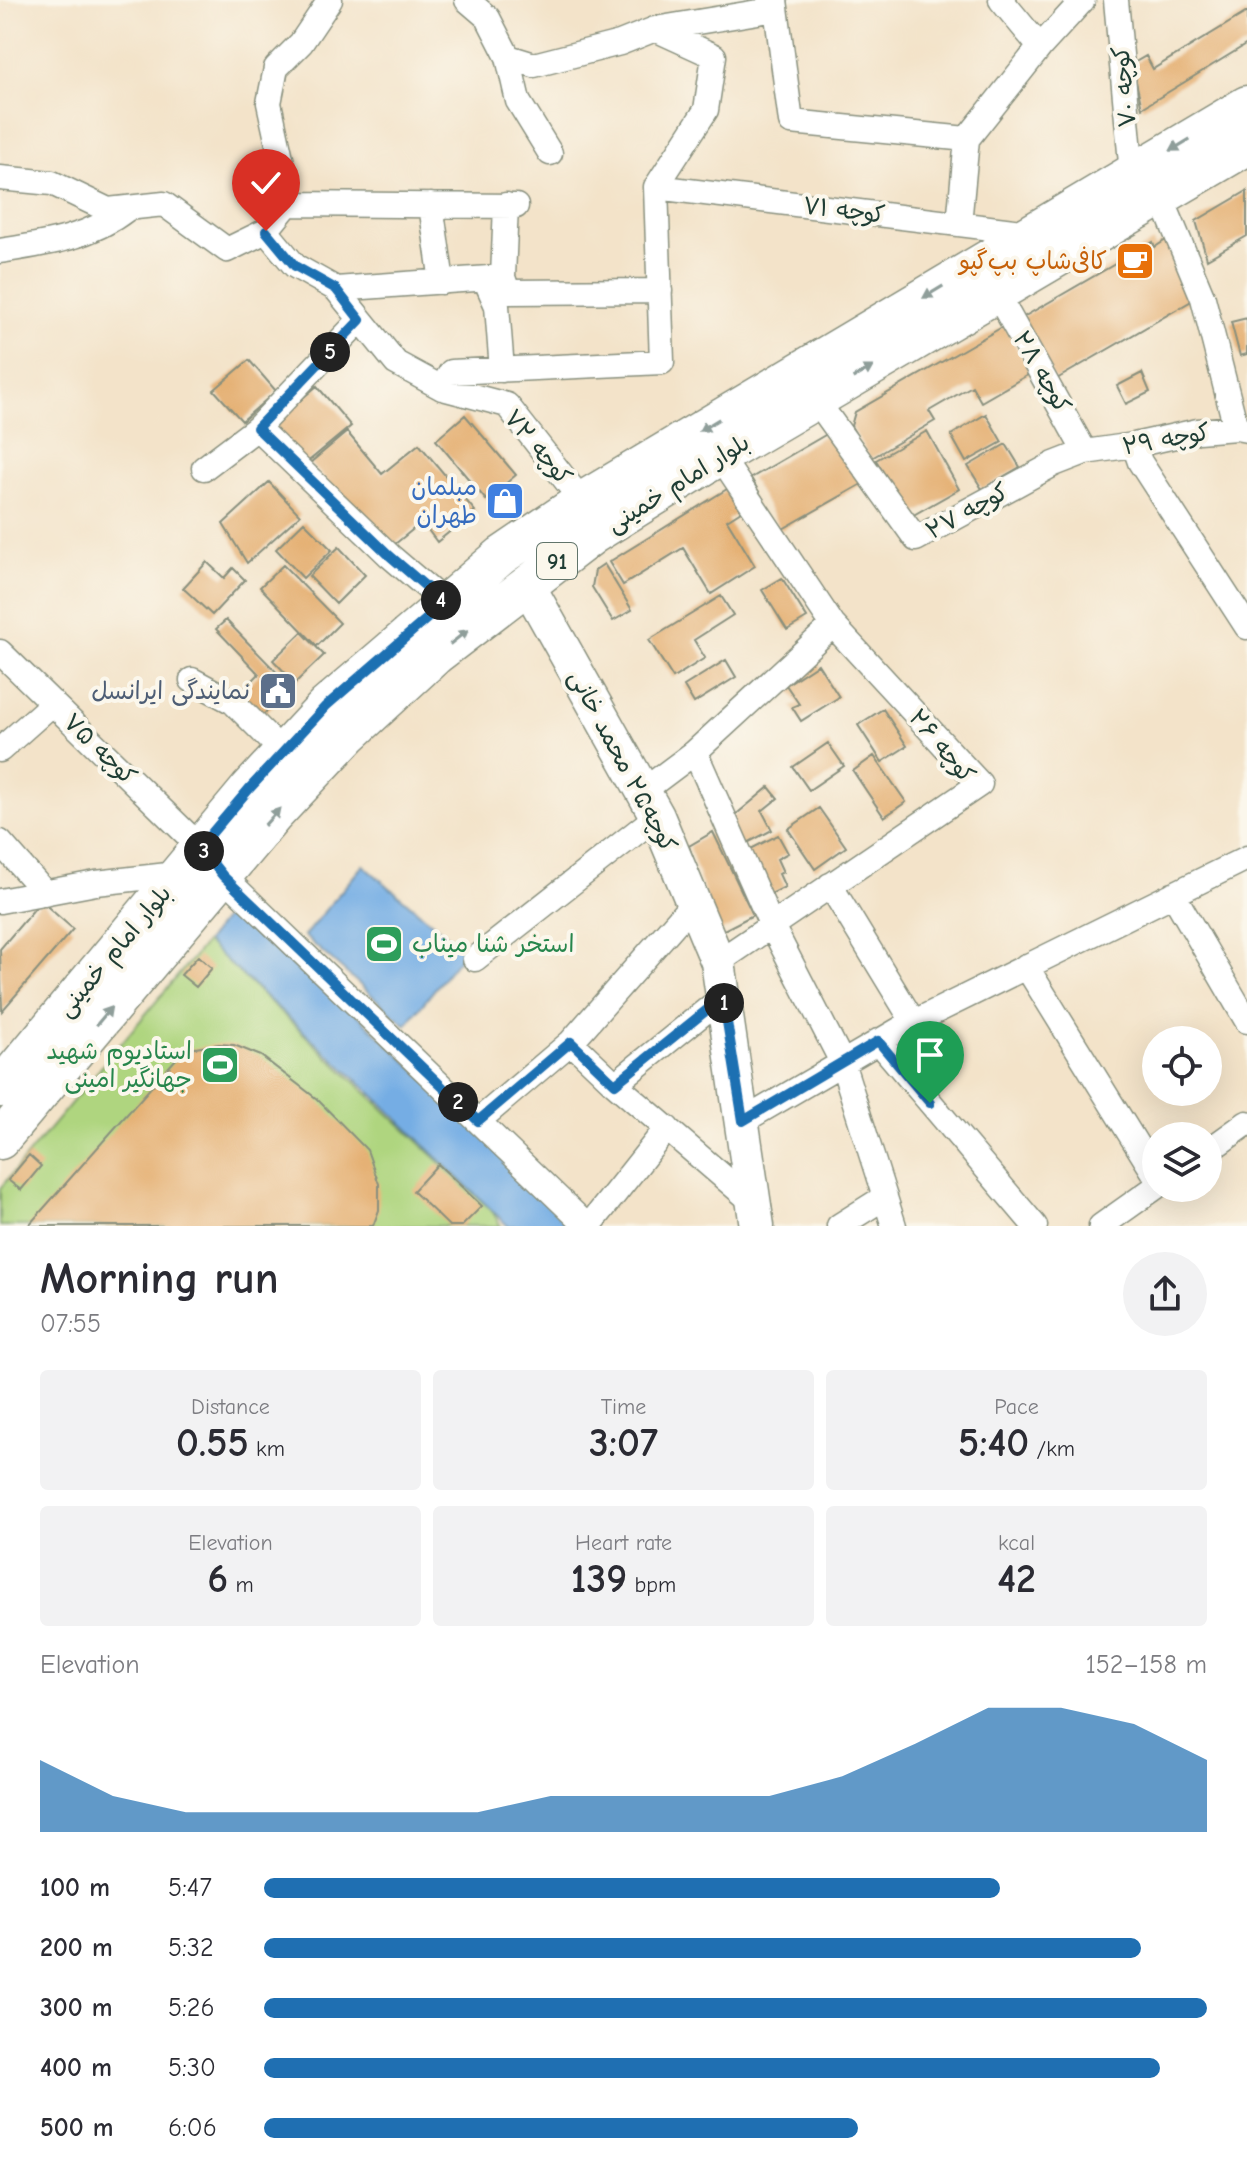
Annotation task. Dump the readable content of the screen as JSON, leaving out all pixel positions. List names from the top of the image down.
{
  "streets": {
    "main road": ["بلوار امام خمینی", "91"],
    "street": [
      "کوچه ۷۰",
      "کوچه ۷۱",
      "کوچه ۲۸",
      "کوچه ۲۹",
      "کوچه ۷۲",
      "کوچه ۲۷",
      "کوچه ۲۶",
      "کوچه ۷۵",
      "کوچه۲۵ محمد خانی"
    ]
  },
  "crossings": [
    ["کوچه ۷۰", "کوچه ۲۹"],
    ["کوچه ۷۰", "بلوار امام خمینی"],
    ["کوچه ۷۱", "بلوار امام خمینی"],
    ["کوچه ۲۸", "کوچه ۲۹"],
    ["کوچه ۲۸", "بلوار امام خمینی"],
    ["کوچه ۲۸", "کوچه ۲۷"],
    ["کوچه ۲۹", "کوچه ۲۷"],
    ["کوچه ۷۲", "بلوار امام خمینی"],
    ["بلوار امام خمینی", "کوچه ۲۷"],
    ["بلوار امام خمینی", "کوچه ۲۶"],
    ["بلوار امام خمینی", "کوچه ۷۵"],
    ["بلوار امام خمینی", "کوچه۲۵ محمد خانی"],
    ["کوچه ۲۶", "کوچه۲۵ محمد خانی"]
  ],
  "places": {
    "cafe": ["کافی‌شاپ بپ‌گپو"],
    "shop": ["مبلمان طهران"],
    "public building": ["نمایندگی ایرانسل"],
    "sports": ["استخر شنا میناب", "استادیوم شهید جهانگیر امینی"]
  },
  "page": {
    "pins": [
      "5",
      "4",
      "3",
      "1",
      "2"
    ],
    "heading": ["Morning run", "07:55"],
    "stats": [
      ["Distance", "0.55 km"],
      ["Time", "3:07"],
      ["Pace", "5:40 /km"],
      ["Elevation", "6 m"],
      ["Heart rate", "139 bpm"],
      ["kcal", "42"]
    ],
    "chart": ["Elevation", "152–158 m"],
    "list": [
      {
        "name": "100 m",
        "note": "5:47"
      },
      {
        "name": "200 m",
        "note": "5:32"
      },
      {
        "name": "300 m",
        "note": "5:26"
      },
      {
        "name": "400 m",
        "note": "5:30"
      },
      {
        "name": "500 m",
        "note": "6:06"
      }
    ]
  }
}
